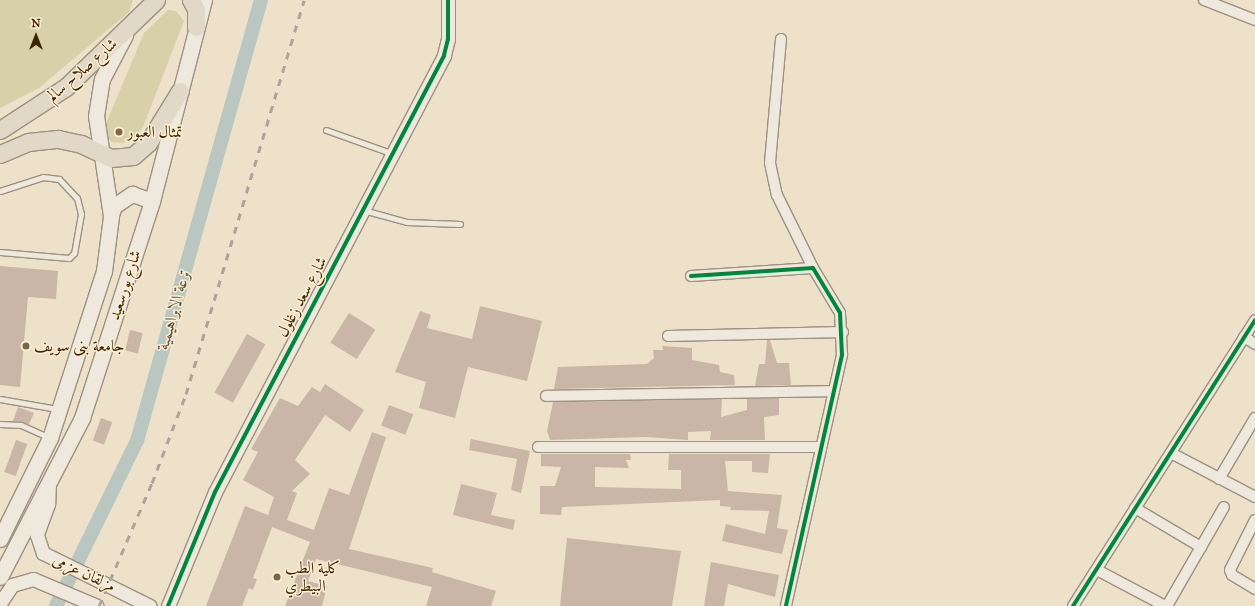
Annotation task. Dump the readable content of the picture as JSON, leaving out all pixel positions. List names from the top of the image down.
{
  "streets": {
    "main road": ["شارع صلاح سالم", "شارع بورسعيد"],
    "street": ["شارع سعد زغلول", "مزلقان عزمى"]
  },
  "crossings": [
    ["شارع صلاح سالم", "شارع بورسعيد"],
    ["شارع بورسعيد", "مزلقان عزمى"]
  ],
  "water": ["ترعة الابراهيمية"],
  "places": ["تمثال العبور", "جامعة بنى سويف", "كلية الطب البيطري"],
  "north": "top"
}
